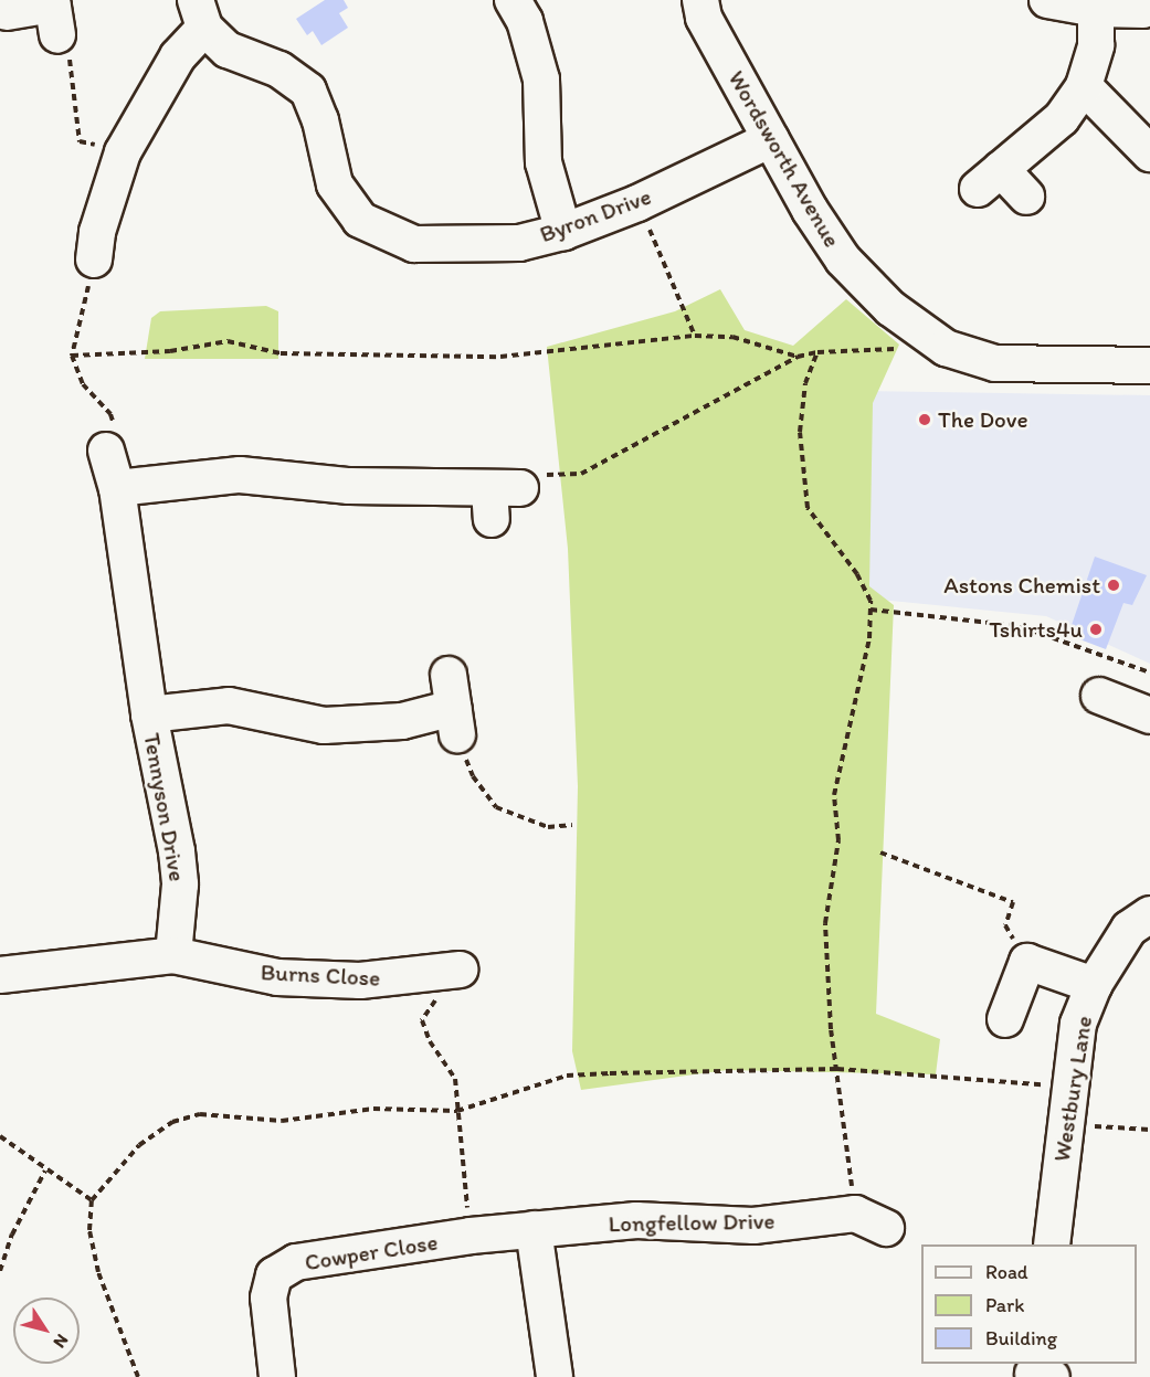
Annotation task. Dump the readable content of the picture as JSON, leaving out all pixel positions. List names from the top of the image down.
{
  "streets": {
    "street": [
      "Wordsworth Avenue",
      "Byron Drive",
      "Tennyson Drive",
      "Burns Close",
      "Westbury Lane",
      "Longfellow Drive",
      "Cowper Close"
    ]
  },
  "crossings": [
    ["Wordsworth Avenue", "Byron Drive"],
    ["Tennyson Drive", "Burns Close"],
    ["Longfellow Drive", "Cowper Close"]
  ],
  "places": ["The Dove", "Astons Chemist", "Tshirts4u"],
  "legend": ["Road", "Park", "Building"],
  "north": "bottom right"
}
